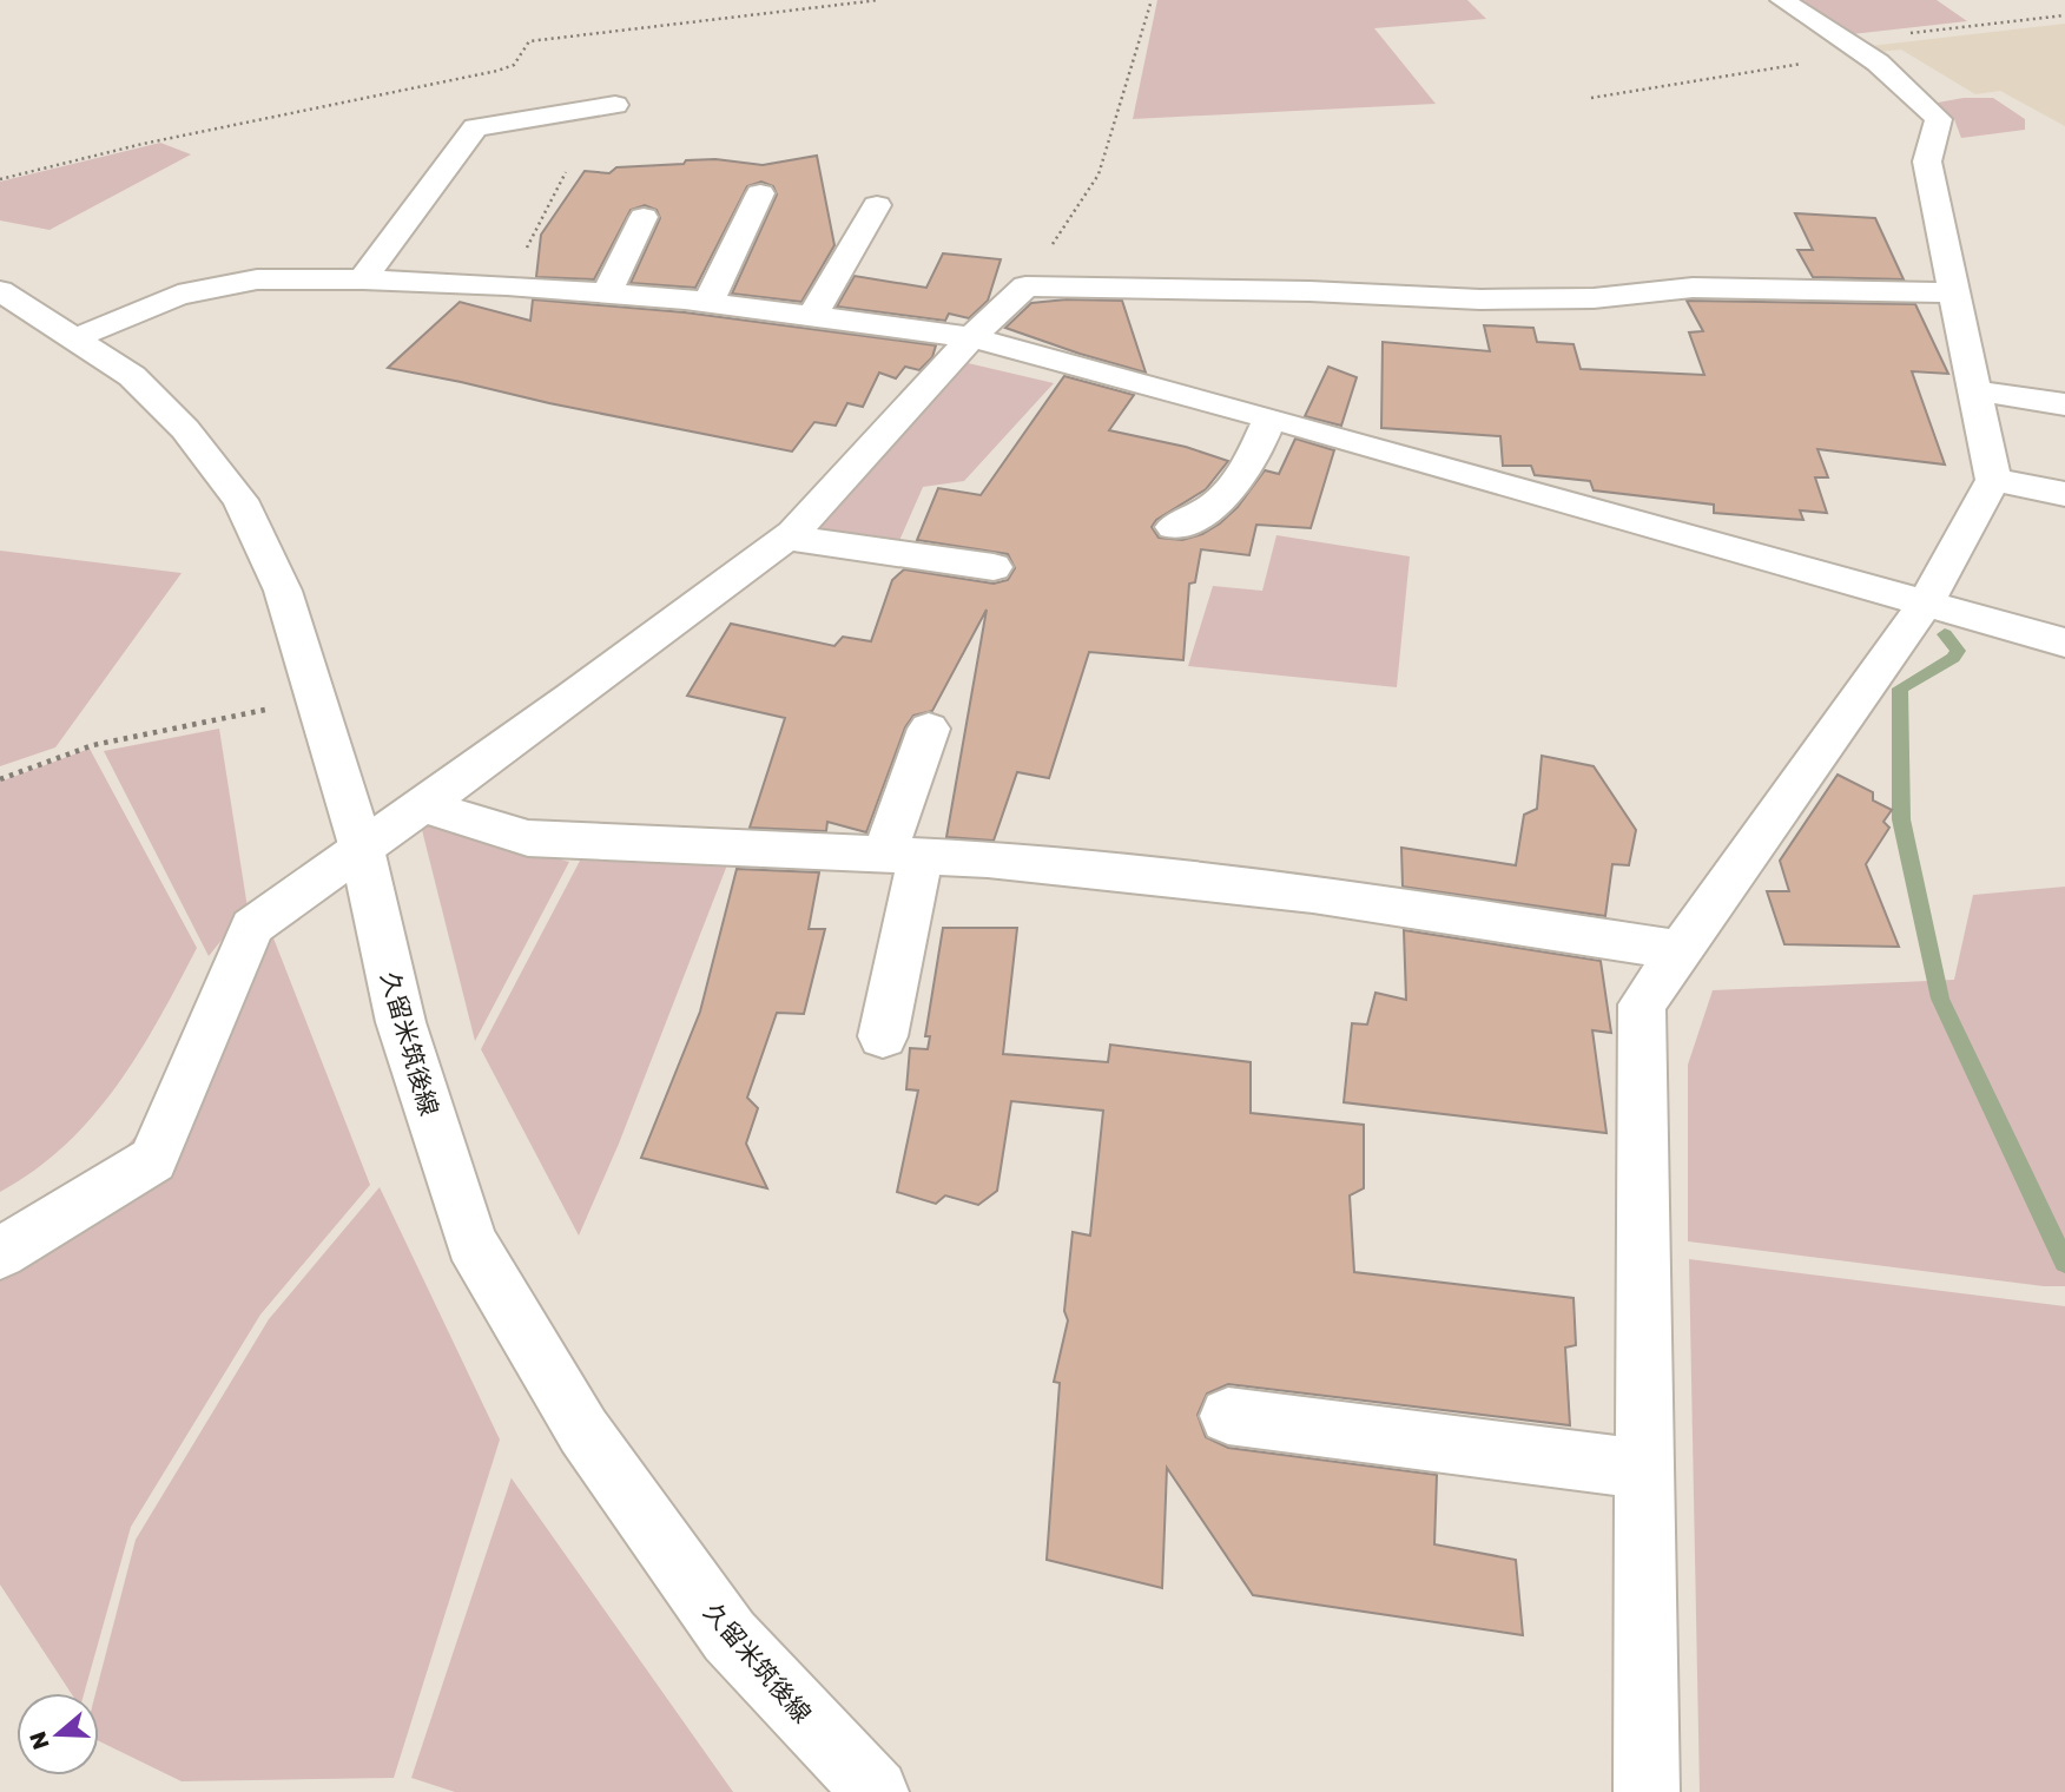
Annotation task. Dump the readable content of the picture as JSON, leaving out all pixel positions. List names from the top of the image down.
{
  "streets": {
    "street": ["久留米筑後線"]
  },
  "north": "left"
}
